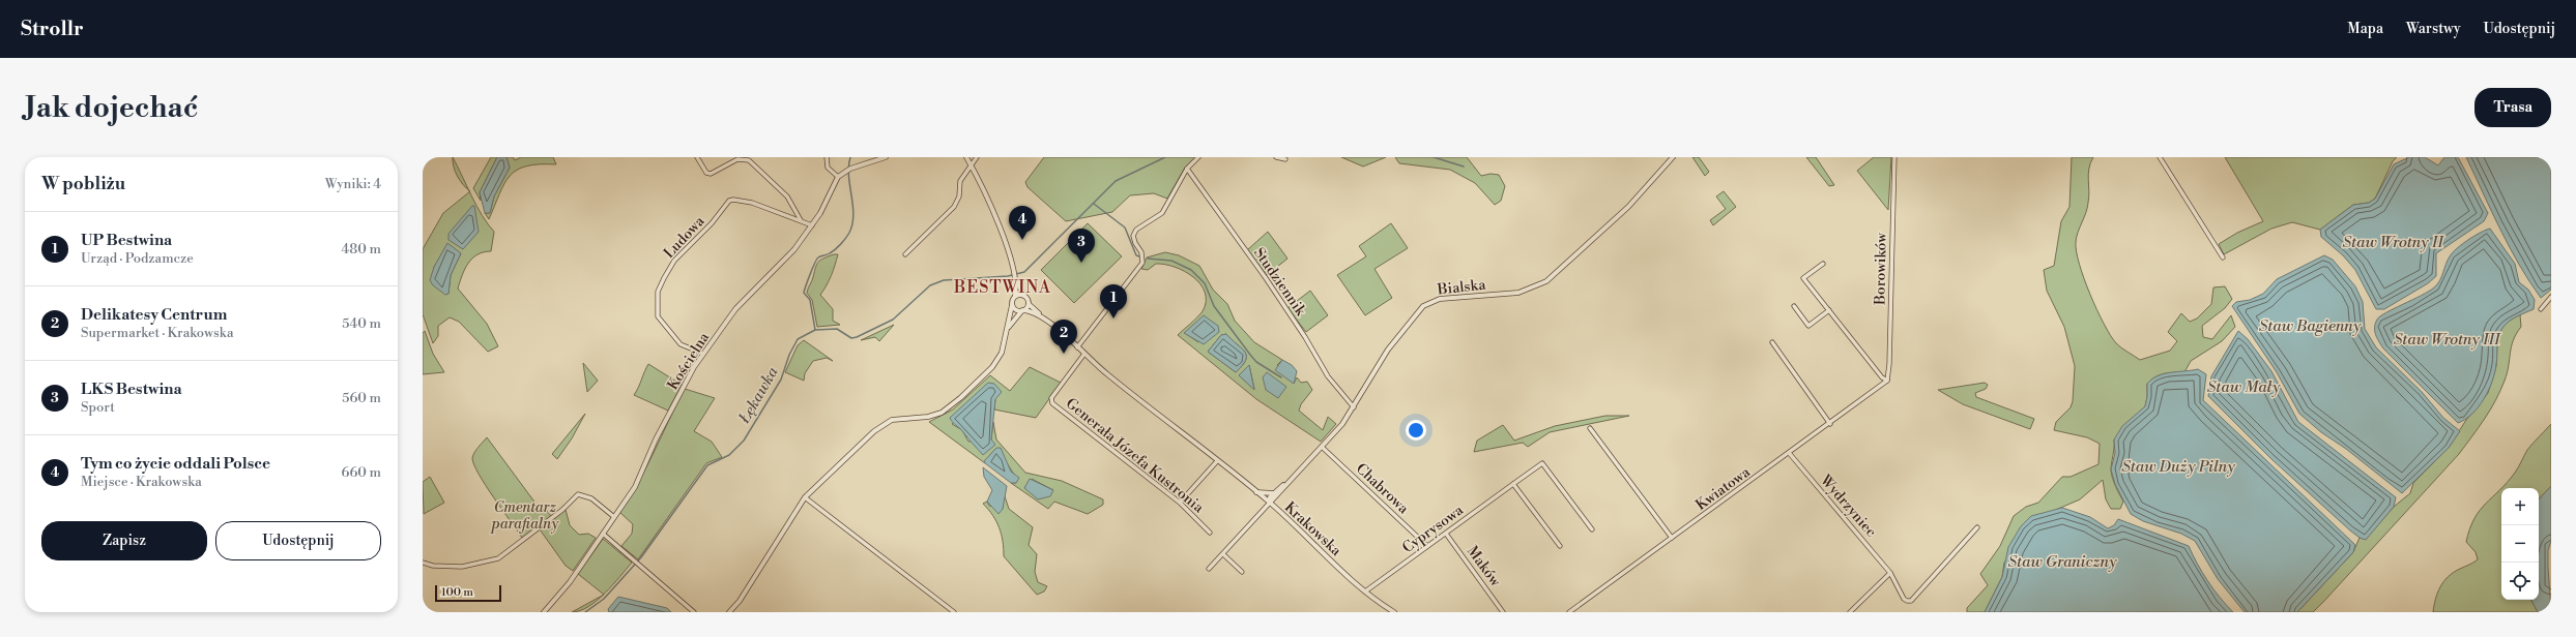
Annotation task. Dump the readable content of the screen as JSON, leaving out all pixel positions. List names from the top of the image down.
{
  "streets": {
    "street": [
      "Ludowa",
      "Borowików",
      "Studziennik",
      "Bialska",
      "Kościelna",
      "Generała Józefa Kustronia",
      "Chabrowa",
      "Kwiatowa",
      "Wydrzyniec",
      "Krakowska",
      "Cyprysowa",
      "Maków"
    ]
  },
  "crossings": [
    ["Ludowa", "Kościelna"],
    ["Borowików", "Kwiatowa"],
    ["Studziennik", "Bialska"],
    ["Bialska", "Chabrowa"],
    ["Bialska", "Krakowska"],
    ["Generała Józefa Kustronia", "Krakowska"],
    ["Chabrowa", "Cyprysowa"],
    ["Kwiatowa", "Wydrzyniec"],
    ["Krakowska", "Cyprysowa"],
    ["Cyprysowa", "Maków"]
  ],
  "districts": ["BESTWINA"],
  "water": [
    "Staw Wrotny II",
    "Staw Bagienny",
    "Staw Wrotny III",
    "Staw Mały",
    "Łękawka",
    "Staw Duży Pilny",
    "Staw Graniczny"
  ],
  "parks": ["Cmentarz parafialny"],
  "scale_bar": "100 m",
  "page": {
    "header": "Strollr",
    "nav": ["Mapa", "Warstwy", "Udostępnij"],
    "buttons": [
      "Trasa",
      ["Zapisz", "Udostępnij"]
    ],
    "title": "Jak dojechać",
    "heading": ["W pobliżu", "Wyniki: 4"],
    "pins": [
      "4",
      "3",
      "1",
      "2"
    ],
    "list": [
      {
        "mark": "1",
        "name": "UP Bestwina",
        "note": "Urząd · Podzamcze",
        "value": "480 m"
      },
      {
        "mark": "2",
        "name": "Delikatesy Centrum",
        "note": "Supermarket · Krakowska",
        "value": "540 m"
      },
      {
        "mark": "3",
        "name": "LKS Bestwina",
        "note": "Sport",
        "value": "560 m"
      },
      {
        "mark": "4",
        "name": "Tym co życie oddali Polsce",
        "note": "Miejsce · Krakowska",
        "value": "660 m"
      }
    ],
    "map_buttons": ["+", "−"],
    "scale": "100 m"
  }
}
